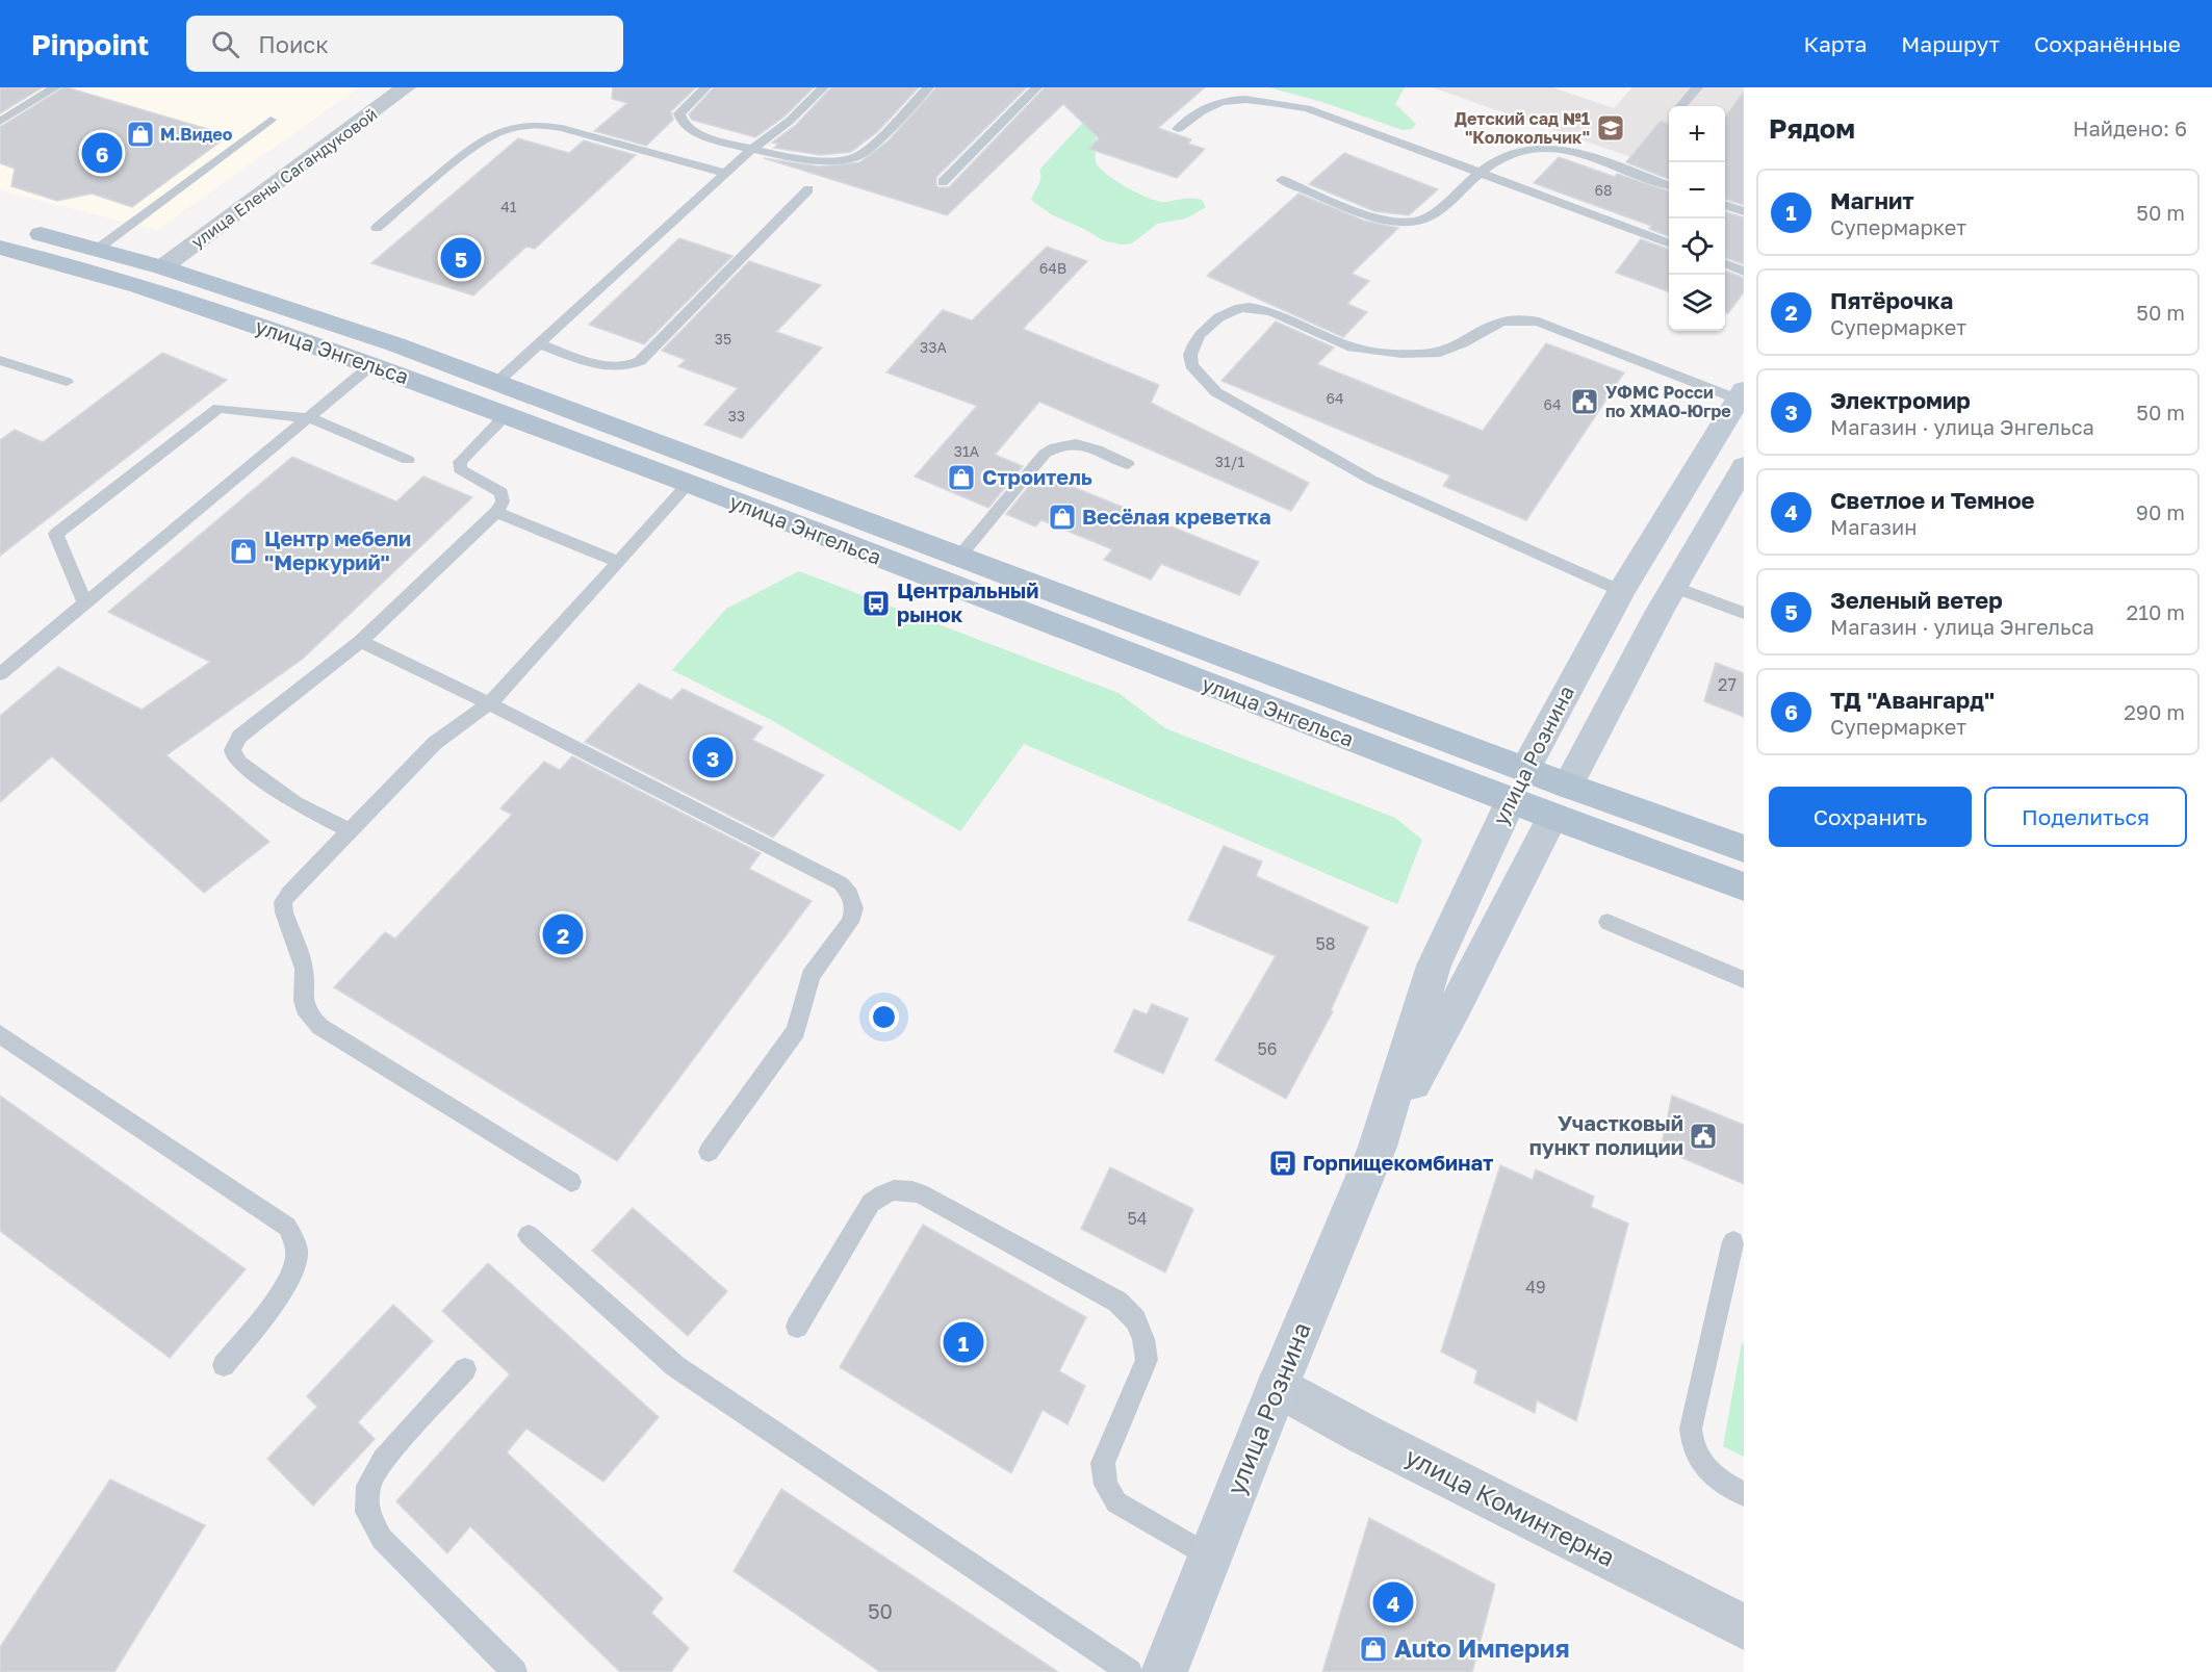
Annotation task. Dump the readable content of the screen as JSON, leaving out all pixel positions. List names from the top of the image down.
{
  "streets": {
    "main road": ["улица Энгельса", "улица Рознина"],
    "street": ["улица Елены Сагандуковой", "улица Коминтерна"]
  },
  "crossings": [
    ["улица Елены Сагандуковой", "улица Энгельса"],
    ["улица Энгельса", "улица Рознина"],
    ["улица Рознина", "улица Коминтерна"]
  ],
  "places": {
    "school or university": ["Детский сад №1 \"Колокольчик\""],
    "shop": [
      "М.Видео",
      "Строитель",
      "Весёлая креветка",
      "Центр мебели \"Меркурий\"",
      "Auto Империя"
    ],
    "public building": ["УФМС Росси по ХМАО-Югре", "Участковый пункт полиции"],
    "bus stop": ["Центральный рынок", "Горпищекомбинат"]
  },
  "house_numbers": [
    "68",
    "41",
    "64В",
    "35",
    "33А",
    "64",
    "64",
    "33",
    "31А",
    "31/1",
    "27",
    "58",
    "56",
    "54",
    "49",
    "50"
  ],
  "page": {
    "header": "Pinpoint",
    "search": "Поиск",
    "nav": ["Карта", "Маршрут", "Сохранённые"],
    "heading": ["Рядом", "Найдено: 6"],
    "map_buttons": ["+", "−"],
    "pins": [
      "6",
      "5",
      "3",
      "2",
      "1",
      "4"
    ],
    "list": [
      {
        "mark": "1",
        "name": "Магнит",
        "note": "Супермаркет",
        "value": "50 m"
      },
      {
        "mark": "2",
        "name": "Пятёрочка",
        "note": "Супермаркет",
        "value": "50 m"
      },
      {
        "mark": "3",
        "name": "Электромир",
        "note": "Магазин · улица Энгельса",
        "value": "50 m"
      },
      {
        "mark": "4",
        "name": "Светлое и Темное",
        "note": "Магазин",
        "value": "90 m"
      },
      {
        "mark": "5",
        "name": "Зеленый ветер",
        "note": "Магазин · улица Энгельса",
        "value": "210 m"
      },
      {
        "mark": "6",
        "name": "ТД \"Авангард\"",
        "note": "Супермаркет",
        "value": "290 m"
      }
    ],
    "buttons": ["Сохранить", "Поделиться"]
  }
}
